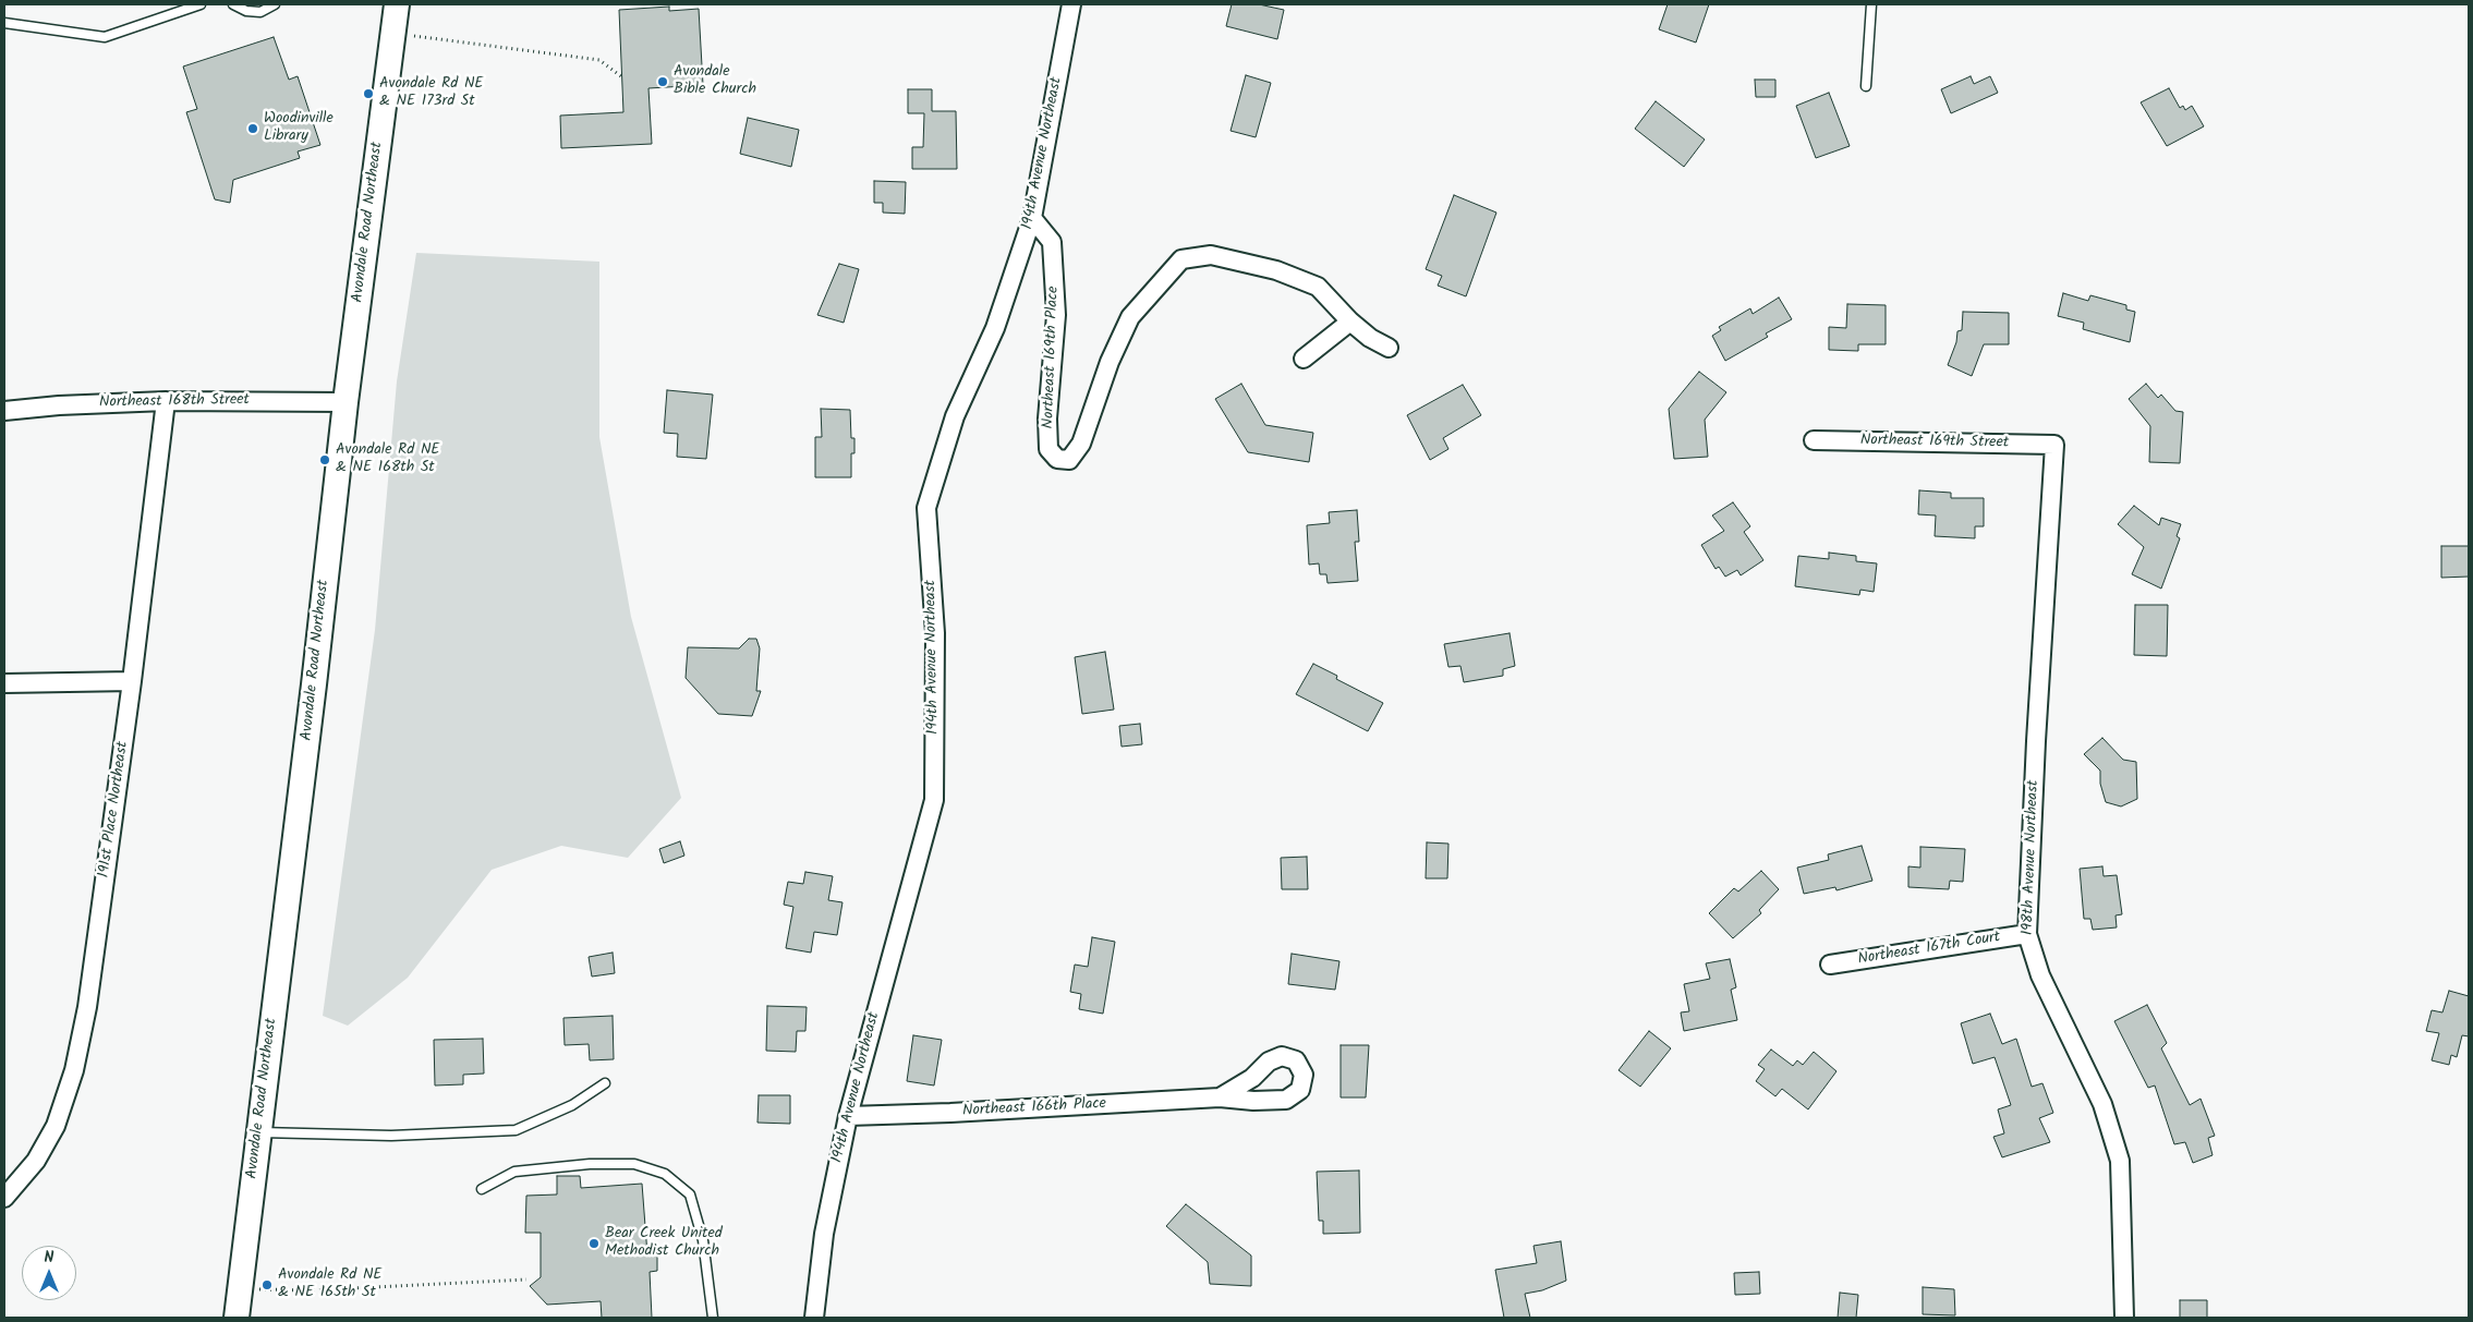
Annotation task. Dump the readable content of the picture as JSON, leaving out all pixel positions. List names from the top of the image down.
{
  "streets": {
    "main road": ["Avondale Road Northeast"],
    "street": [
      "194th Avenue Northeast",
      "Northeast 169th Place",
      "Northeast 168th Street",
      "Northeast 169th Street",
      "191st Place Northeast",
      "198th Avenue Northeast",
      "Northeast 167th Court",
      "Northeast 166th Place"
    ]
  },
  "crossings": [
    ["194th Avenue Northeast", "Northeast 169th Place"],
    ["194th Avenue Northeast", "Northeast 166th Place"],
    ["Avondale Road Northeast", "Northeast 168th Street"],
    ["Northeast 168th Street", "191st Place Northeast"],
    ["Northeast 169th Street", "198th Avenue Northeast"],
    ["198th Avenue Northeast", "Northeast 167th Court"]
  ],
  "places": [
    "Avondale Bible Church",
    "Avondale Rd NE & NE 173rd St",
    "Woodinville Library",
    "Avondale Rd NE & NE 168th St",
    "Bear Creek United Methodist Church",
    "Avondale Rd NE & NE 165th St"
  ],
  "north": "top"
}
